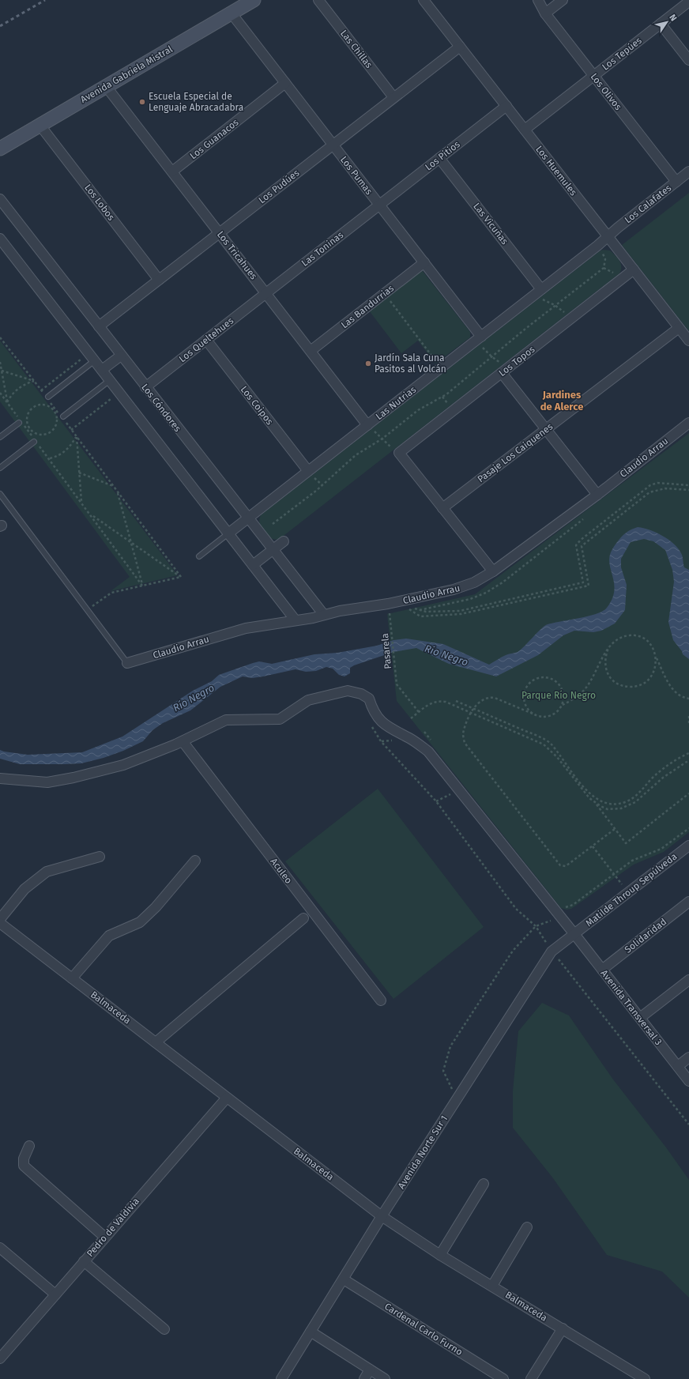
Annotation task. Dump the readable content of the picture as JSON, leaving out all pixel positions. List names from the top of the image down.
{
  "streets": {
    "main road": ["Avenida Gabriela Mistral"],
    "street": [
      "Las Chillas",
      "Los Tepúes",
      "Los Olivos",
      "Los Guanacos",
      "Los Pitios",
      "Los Huemules",
      "Los Pumas",
      "Los Pudúes",
      "Los Lobos",
      "Los Calafates",
      "Las Vicuñas",
      "Las Toninas",
      "Los Tricahues",
      "Las Bandurrias",
      "Los Queltehues",
      "Los Topos",
      "Las Nutrias",
      "Los Coipos",
      "Los Cóndores",
      "Pasaje Los Caiquenes",
      "Claudio Arrau",
      "Aculeo",
      "Matilde Throup Sepúlveda",
      "Solidaridad",
      "Balmaceda",
      "Avenida Transversal 3",
      "Avenida Norte Sur 1",
      "Pedro de Valdivia",
      "Cardenal Carlo Furno"
    ],
    "path": ["Pasarela"]
  },
  "crossings": [
    ["Las Chillas", "Los Pudúes"],
    ["Los Tepúes", "Los Olivos"],
    ["Los Tepúes", "Los Huemules"],
    ["Avenida Gabriela Mistral", "Los Pumas"],
    ["Avenida Gabriela Mistral", "Los Lobos"],
    ["Avenida Gabriela Mistral", "Los Tricahues"],
    ["Los Olivos", "Los Calafates"],
    ["Los Guanacos", "Los Pumas"],
    ["Los Guanacos", "Los Tricahues"],
    ["Los Pitios", "Los Huemules"],
    ["Los Pitios", "Los Pumas"],
    ["Los Pitios", "Las Vicuñas"],
    ["Los Pitios", "Las Toninas"],
    ["Los Huemules", "Los Pudúes"],
    ["Los Huemules", "Los Calafates"],
    ["Los Huemules", "Los Topos"],
    ["Los Huemules", "Las Nutrias"],
    ["Los Huemules", "Pasaje Los Caiquenes"],
    ["Los Pumas", "Los Pudúes"],
    ["Los Pumas", "Las Toninas"],
    ["Los Pumas", "Las Bandurrias"],
    ["Los Pumas", "Las Nutrias"],
    ["Los Pudúes", "Los Lobos"],
    ["Los Pudúes", "Los Tricahues"],
    ["Los Pudúes", "Los Cóndores"],
    ["Los Calafates", "Las Nutrias"],
    ["Las Vicuñas", "Las Nutrias"],
    ["Las Toninas", "Los Tricahues"],
    ["Las Toninas", "Los Queltehues"],
    ["Los Tricahues", "Las Bandurrias"],
    ["Los Tricahues", "Los Queltehues"],
    ["Los Tricahues", "Las Nutrias"],
    ["Los Queltehues", "Los Coipos"],
    ["Los Queltehues", "Los Cóndores"],
    ["Las Nutrias", "Los Coipos"],
    ["Las Nutrias", "Los Cóndores"],
    ["Los Cóndores", "Claudio Arrau"],
    ["Aculeo", "Avenida Transversal 3"],
    ["Matilde Throup Sepúlveda", "Avenida Transversal 3"],
    ["Matilde Throup Sepúlveda", "Avenida Norte Sur 1"],
    ["Solidaridad", "Avenida Transversal 3"],
    ["Balmaceda", "Avenida Norte Sur 1"],
    ["Balmaceda", "Pedro de Valdivia"],
    ["Avenida Transversal 3", "Avenida Norte Sur 1"],
    ["Avenida Norte Sur 1", "Cardenal Carlo Furno"]
  ],
  "districts": ["Jardines de Alerce"],
  "water": ["Río Negro"],
  "parks": ["Parque Río Negro"],
  "places": ["Escuela Especial de Lenguaje Abracadabra", "Jardín Sala Cuna Pasitos al Volcán"],
  "north": "top right"
}
